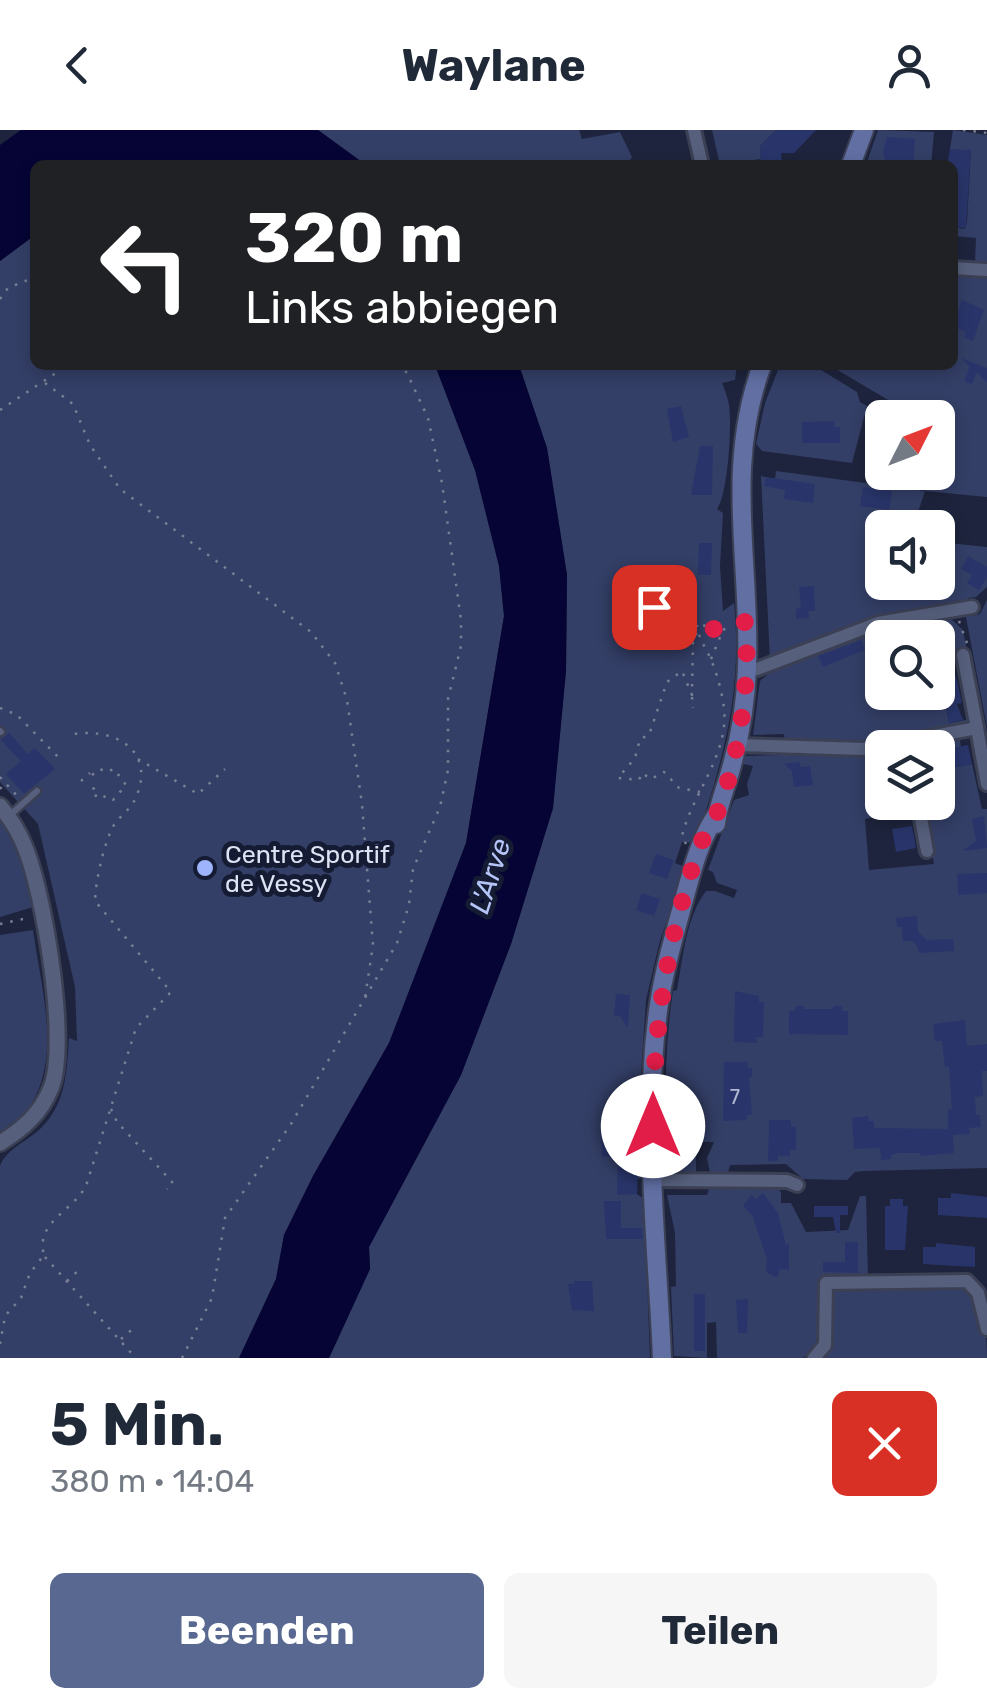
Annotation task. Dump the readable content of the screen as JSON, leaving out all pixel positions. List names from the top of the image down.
{
  "water": ["L'Arve"],
  "places": ["Centre Sportif de Vessy"],
  "house_numbers": ["7"],
  "north": "top right",
  "page": {
    "header": "Waylane",
    "turn": ["320 m", "Links abbiegen"],
    "heading": ["5 Min.", "380 m · 14:04"],
    "buttons": ["Beenden", "Teilen"]
  }
}
